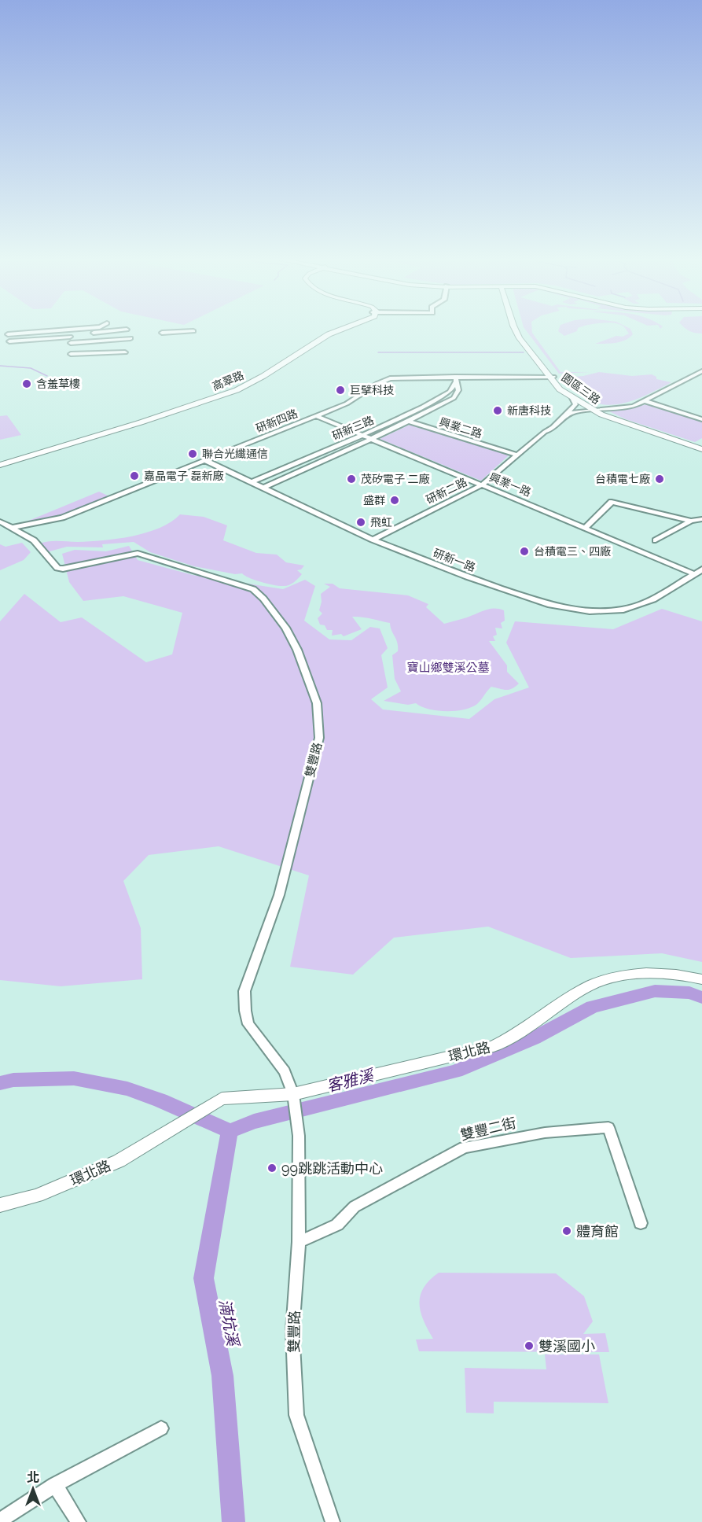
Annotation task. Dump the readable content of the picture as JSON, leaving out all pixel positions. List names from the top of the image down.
{
  "streets": {
    "street": [
      "高翠路",
      "園區三路",
      "研新四路",
      "研新三路",
      "興業二路",
      "興業一路",
      "研新二路",
      "研新一路",
      "雙豐路",
      "環北路",
      "雙豐二街"
    ]
  },
  "crossings": [
    ["園區三路", "研新四路"],
    ["園區三路", "研新二路"],
    ["研新四路", "研新三路"],
    ["研新四路", "興業一路"],
    ["研新四路", "研新一路"],
    ["研新四路", "雙豐路"],
    ["研新三路", "興業二路"],
    ["研新三路", "興業一路"],
    ["研新三路", "研新一路"],
    ["興業二路", "研新二路"],
    ["興業一路", "研新二路"],
    ["興業一路", "研新一路"],
    ["研新二路", "研新一路"],
    ["雙豐路", "環北路"],
    ["雙豐路", "雙豐二街"]
  ],
  "water": ["客雅溪", "湳坑溪"],
  "parks": ["寶山鄉雙溪公墓"],
  "places": [
    "含羞草樓",
    "巨擘科技",
    "新唐科技",
    "聯合光纖通信",
    "嘉晶電子 磊新廠",
    "茂矽電子 二廠",
    "台積電七廠",
    "盛群",
    "飛虹",
    "台積電三、四廠",
    "99跳跳活動中心",
    "體育館",
    "雙溪國小"
  ],
  "north": "top"
}
